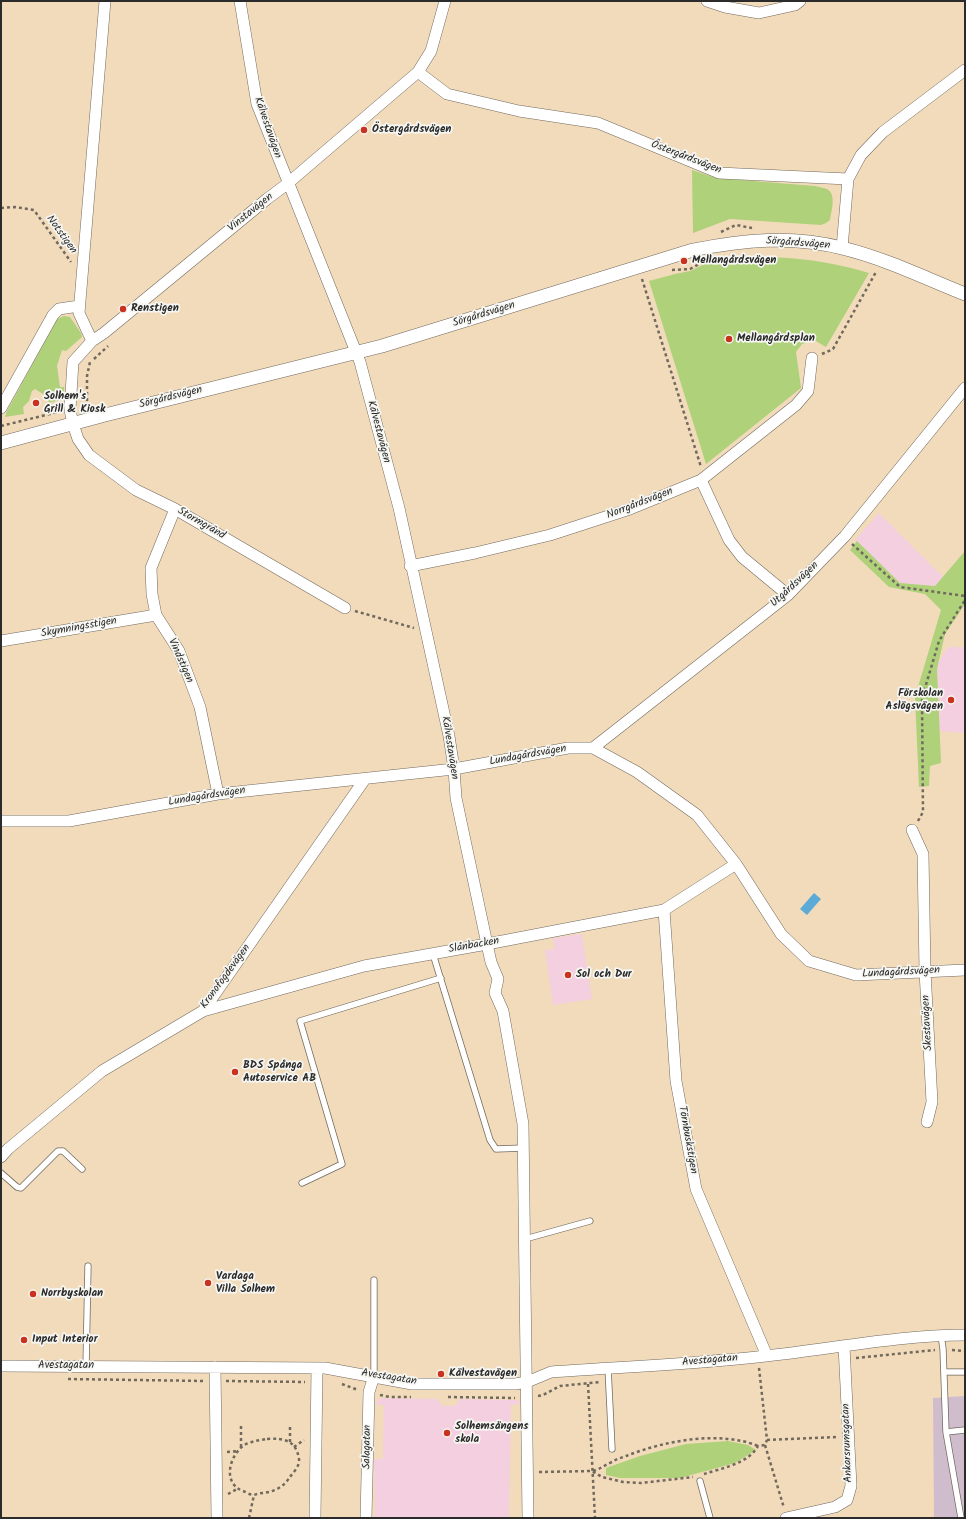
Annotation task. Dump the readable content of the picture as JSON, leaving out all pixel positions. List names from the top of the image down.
{
  "streets": {
    "street": [
      "Kälvestavägen",
      "Östergårdsvägen",
      "Vinstavägen",
      "Sörgårdsvägen",
      "Norrgårdsvägen",
      "Stormgränd",
      "Utgårdsvägen",
      "Skymningsstigen",
      "Vindstigen",
      "Lundagårdsvägen",
      "Slånbacken",
      "Kronofogdevägen",
      "Skestavägen",
      "Törnbuskstigen",
      "Avestagatan",
      "Ankarsrumsgatan",
      "Salagatan"
    ],
    "path": ["Notstigen"]
  },
  "crossings": [
    ["Kälvestavägen", "Vinstavägen"],
    ["Kälvestavägen", "Sörgårdsvägen"],
    ["Kälvestavägen", "Norrgårdsvägen"],
    ["Kälvestavägen", "Lundagårdsvägen"],
    ["Kälvestavägen", "Slånbacken"],
    ["Kälvestavägen", "Avestagatan"],
    ["Östergårdsvägen", "Vinstavägen"],
    ["Vinstavägen", "Sörgårdsvägen"],
    ["Vinstavägen", "Stormgränd"],
    ["Sörgårdsvägen", "Stormgränd"],
    ["Stormgränd", "Vindstigen"],
    ["Utgårdsvägen", "Lundagårdsvägen"],
    ["Skymningsstigen", "Vindstigen"],
    ["Vindstigen", "Lundagårdsvägen"],
    ["Lundagårdsvägen", "Slånbacken"],
    ["Lundagårdsvägen", "Kronofogdevägen"],
    ["Lundagårdsvägen", "Skestavägen"],
    ["Slånbacken", "Kronofogdevägen"],
    ["Slånbacken", "Törnbuskstigen"],
    ["Törnbuskstigen", "Avestagatan"],
    ["Avestagatan", "Ankarsrumsgatan"],
    ["Avestagatan", "Salagatan"]
  ],
  "places": [
    "Östergårdsvägen",
    "Mellangårdsvägen",
    "Renstigen",
    "Mellangårdsplan",
    "Solhem's Grill & Kiosk",
    "Förskolan Aslögsvägen",
    "Sol och Dur",
    "BDS Spånga Autoservice AB",
    "Vardaga Villa Solhem",
    "Norrbyskolan",
    "Input Interior",
    "Kälvestavägen",
    "Solhemsängens skola"
  ]
}
